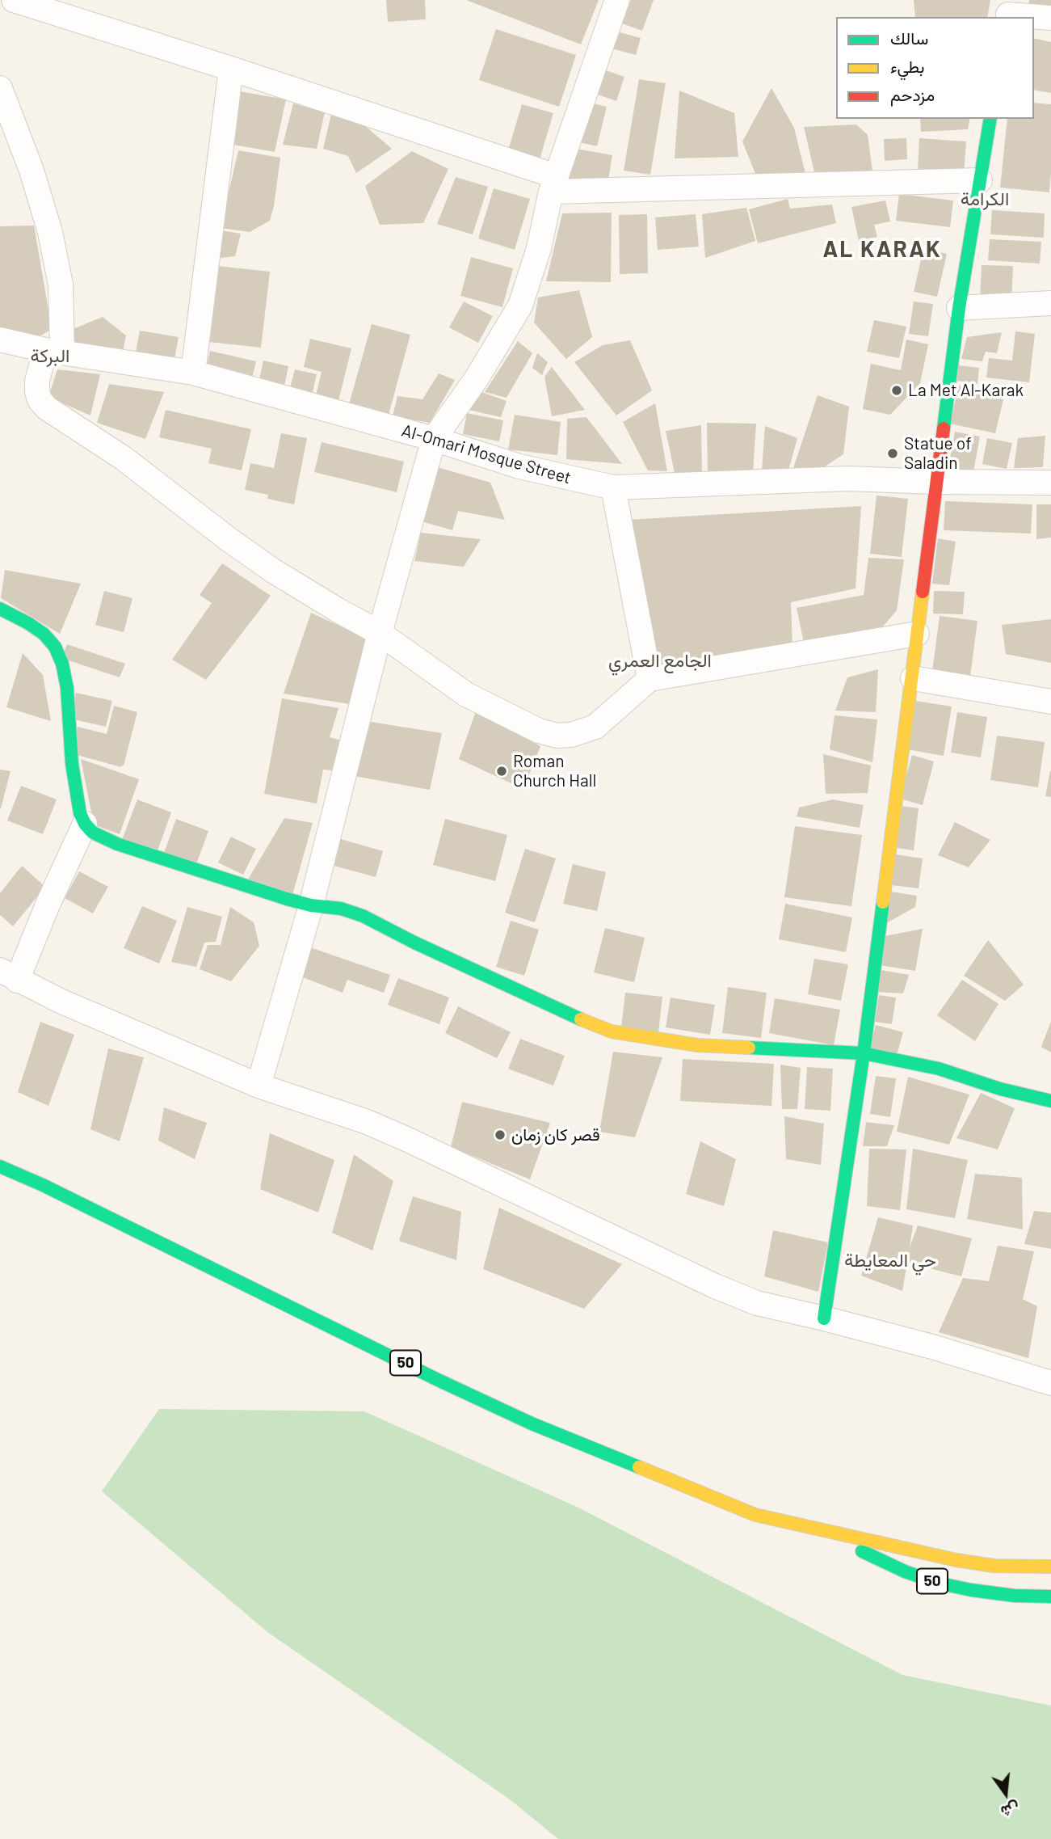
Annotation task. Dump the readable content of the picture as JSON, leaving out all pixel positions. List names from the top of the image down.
{
  "streets": {
    "street": ["AI-Omari Mosque Street", "50"]
  },
  "districts": [
    "الكرامة",
    "AL KARAK",
    "البركة",
    "الجامع العمري",
    "حي المعايطة"
  ],
  "places": [
    "La Met Al-Karak",
    "Statue of Saladin",
    "Roman Church Hall",
    "قصر كان زمان"
  ],
  "legend": ["سالك", "بطيء", "مزدحم"],
  "north": "bottom"
}
